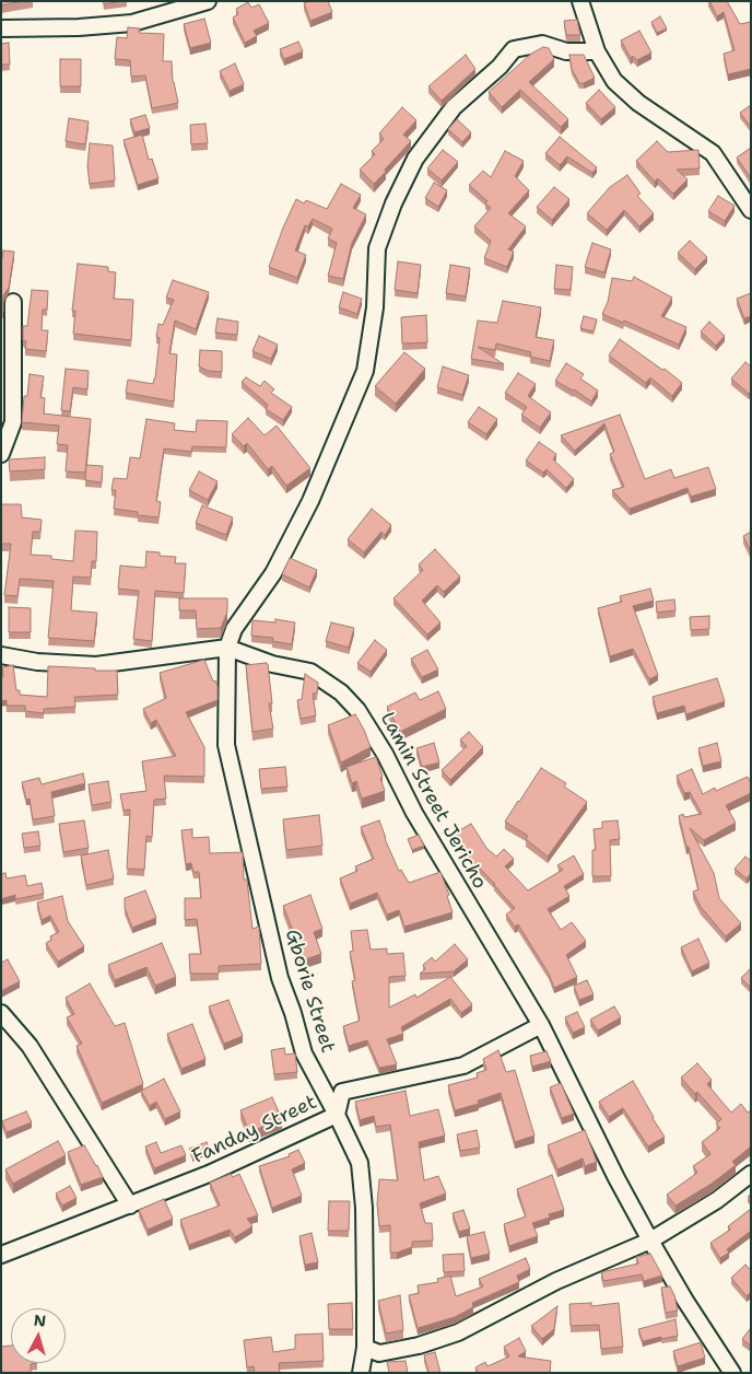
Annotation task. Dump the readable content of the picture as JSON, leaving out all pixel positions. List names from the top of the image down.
{
  "streets": {
    "street": ["Lamin Street Jericho", "Gborie Street", "Fanday Street"]
  },
  "crossings": [
    ["Lamin Street Jericho", "Gborie Street"],
    ["Lamin Street Jericho", "Fanday Street"],
    ["Gborie Street", "Fanday Street"]
  ],
  "north": "top"
}
